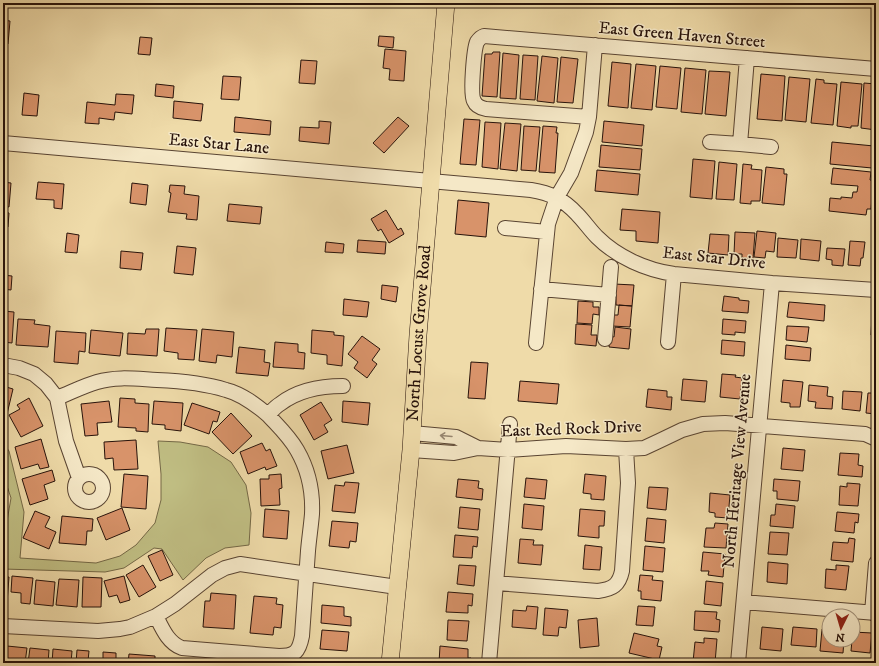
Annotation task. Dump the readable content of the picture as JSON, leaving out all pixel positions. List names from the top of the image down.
{
  "streets": {
    "main road": ["North Locust Grove Road"],
    "street": [
      "East Green Haven Street",
      "East Star Lane",
      "East Star Drive",
      "East Red Rock Drive",
      "North Heritage View Avenue"
    ]
  },
  "crossings": [
    ["East Star Lane", "East Star Drive"],
    ["East Star Lane", "North Locust Grove Road"],
    ["East Star Drive", "North Locust Grove Road"],
    ["East Star Drive", "North Heritage View Avenue"],
    ["North Locust Grove Road", "East Red Rock Drive"],
    ["East Red Rock Drive", "North Heritage View Avenue"]
  ],
  "north": "bottom"
}
